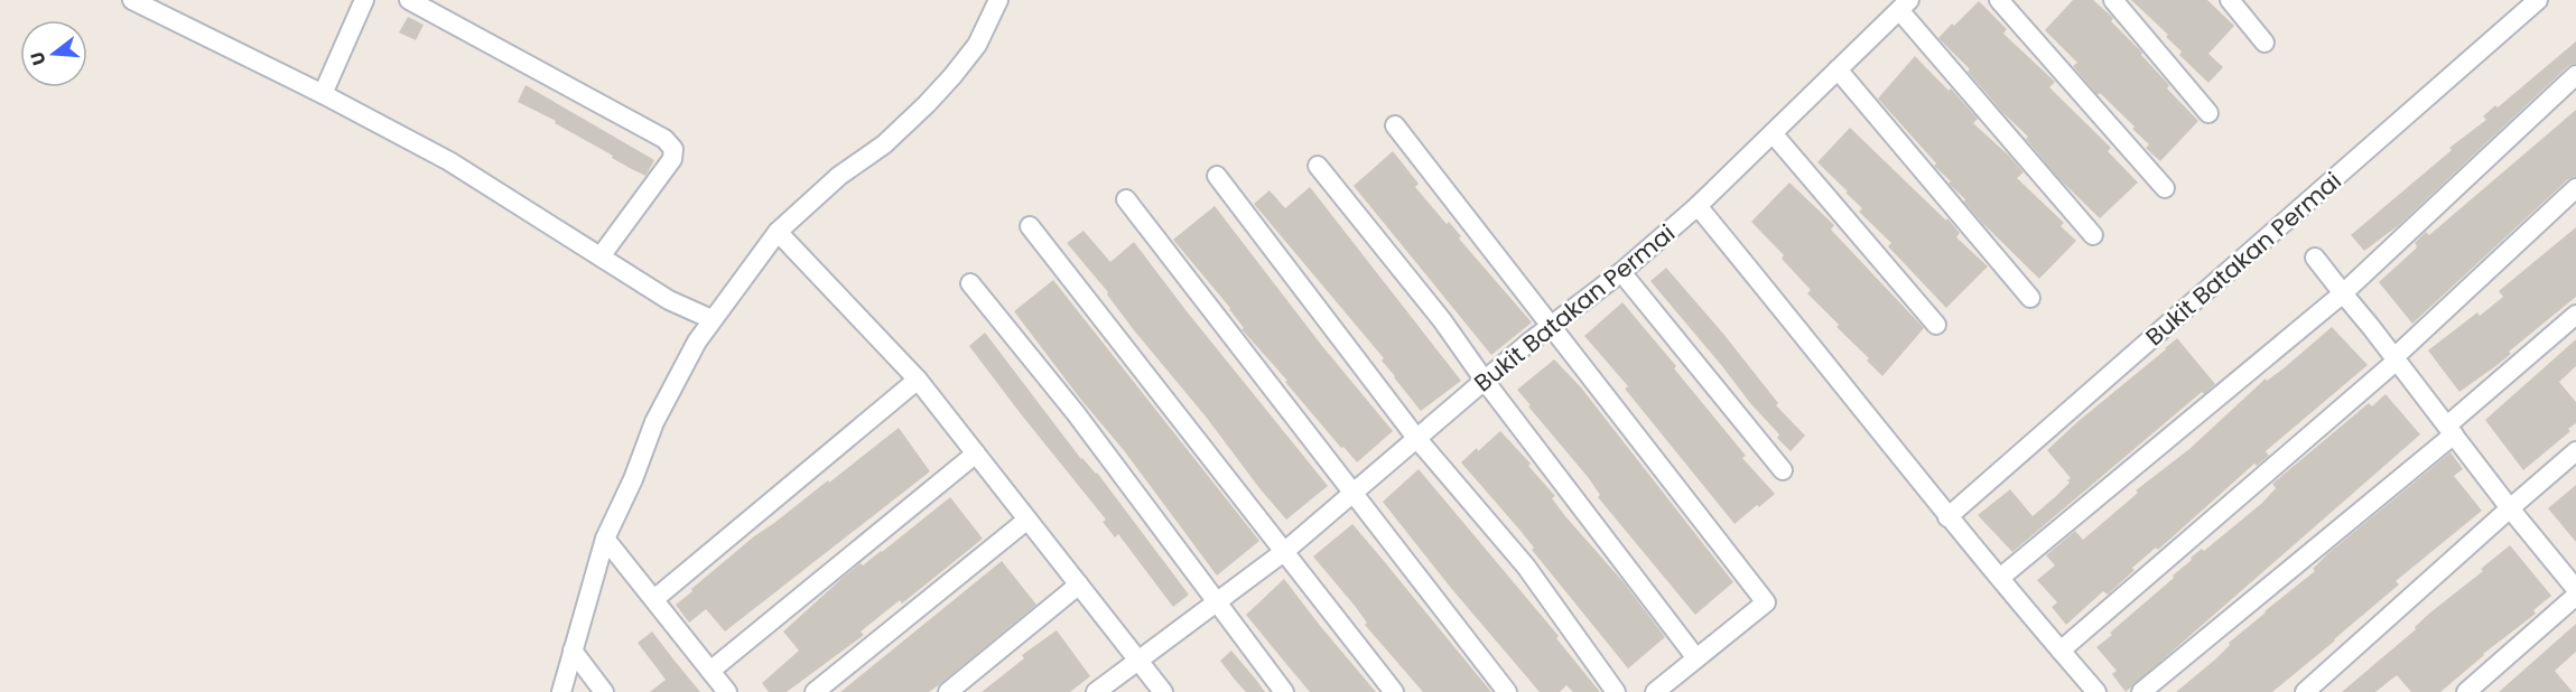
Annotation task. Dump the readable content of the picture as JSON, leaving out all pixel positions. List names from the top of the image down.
{
  "streets": {
    "street": ["Bukit Batakan Permai"]
  },
  "north": "left"
}
